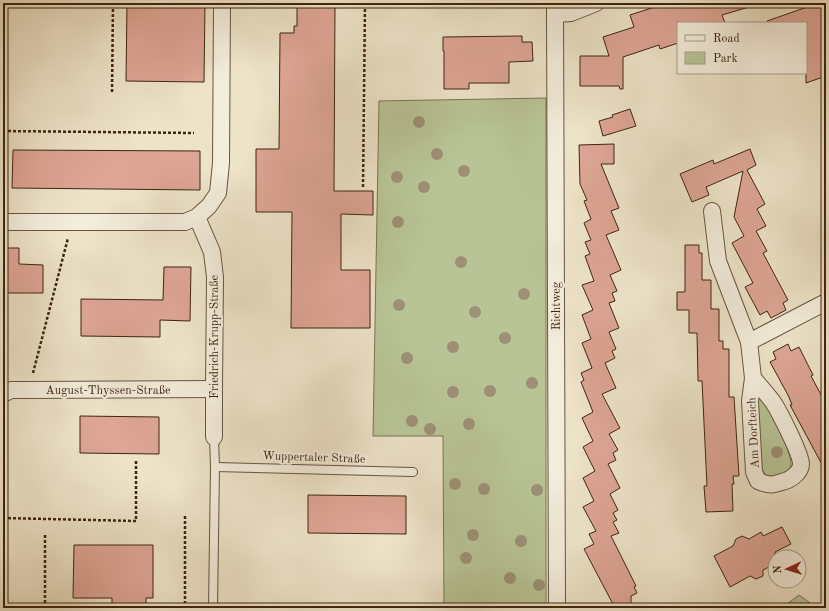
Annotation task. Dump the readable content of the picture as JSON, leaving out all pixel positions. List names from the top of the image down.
{
  "streets": {
    "street": [
      "Richtweg",
      "Friedrich-Krupp-Straße",
      "August-Thyssen-Straße",
      "Am Dorfteich"
    ],
    "lane": ["Wuppertaler Straße"]
  },
  "crossings": [
    ["Friedrich-Krupp-Straße", "August-Thyssen-Straße"]
  ],
  "legend": ["Road", "Park"],
  "north": "left"
}
